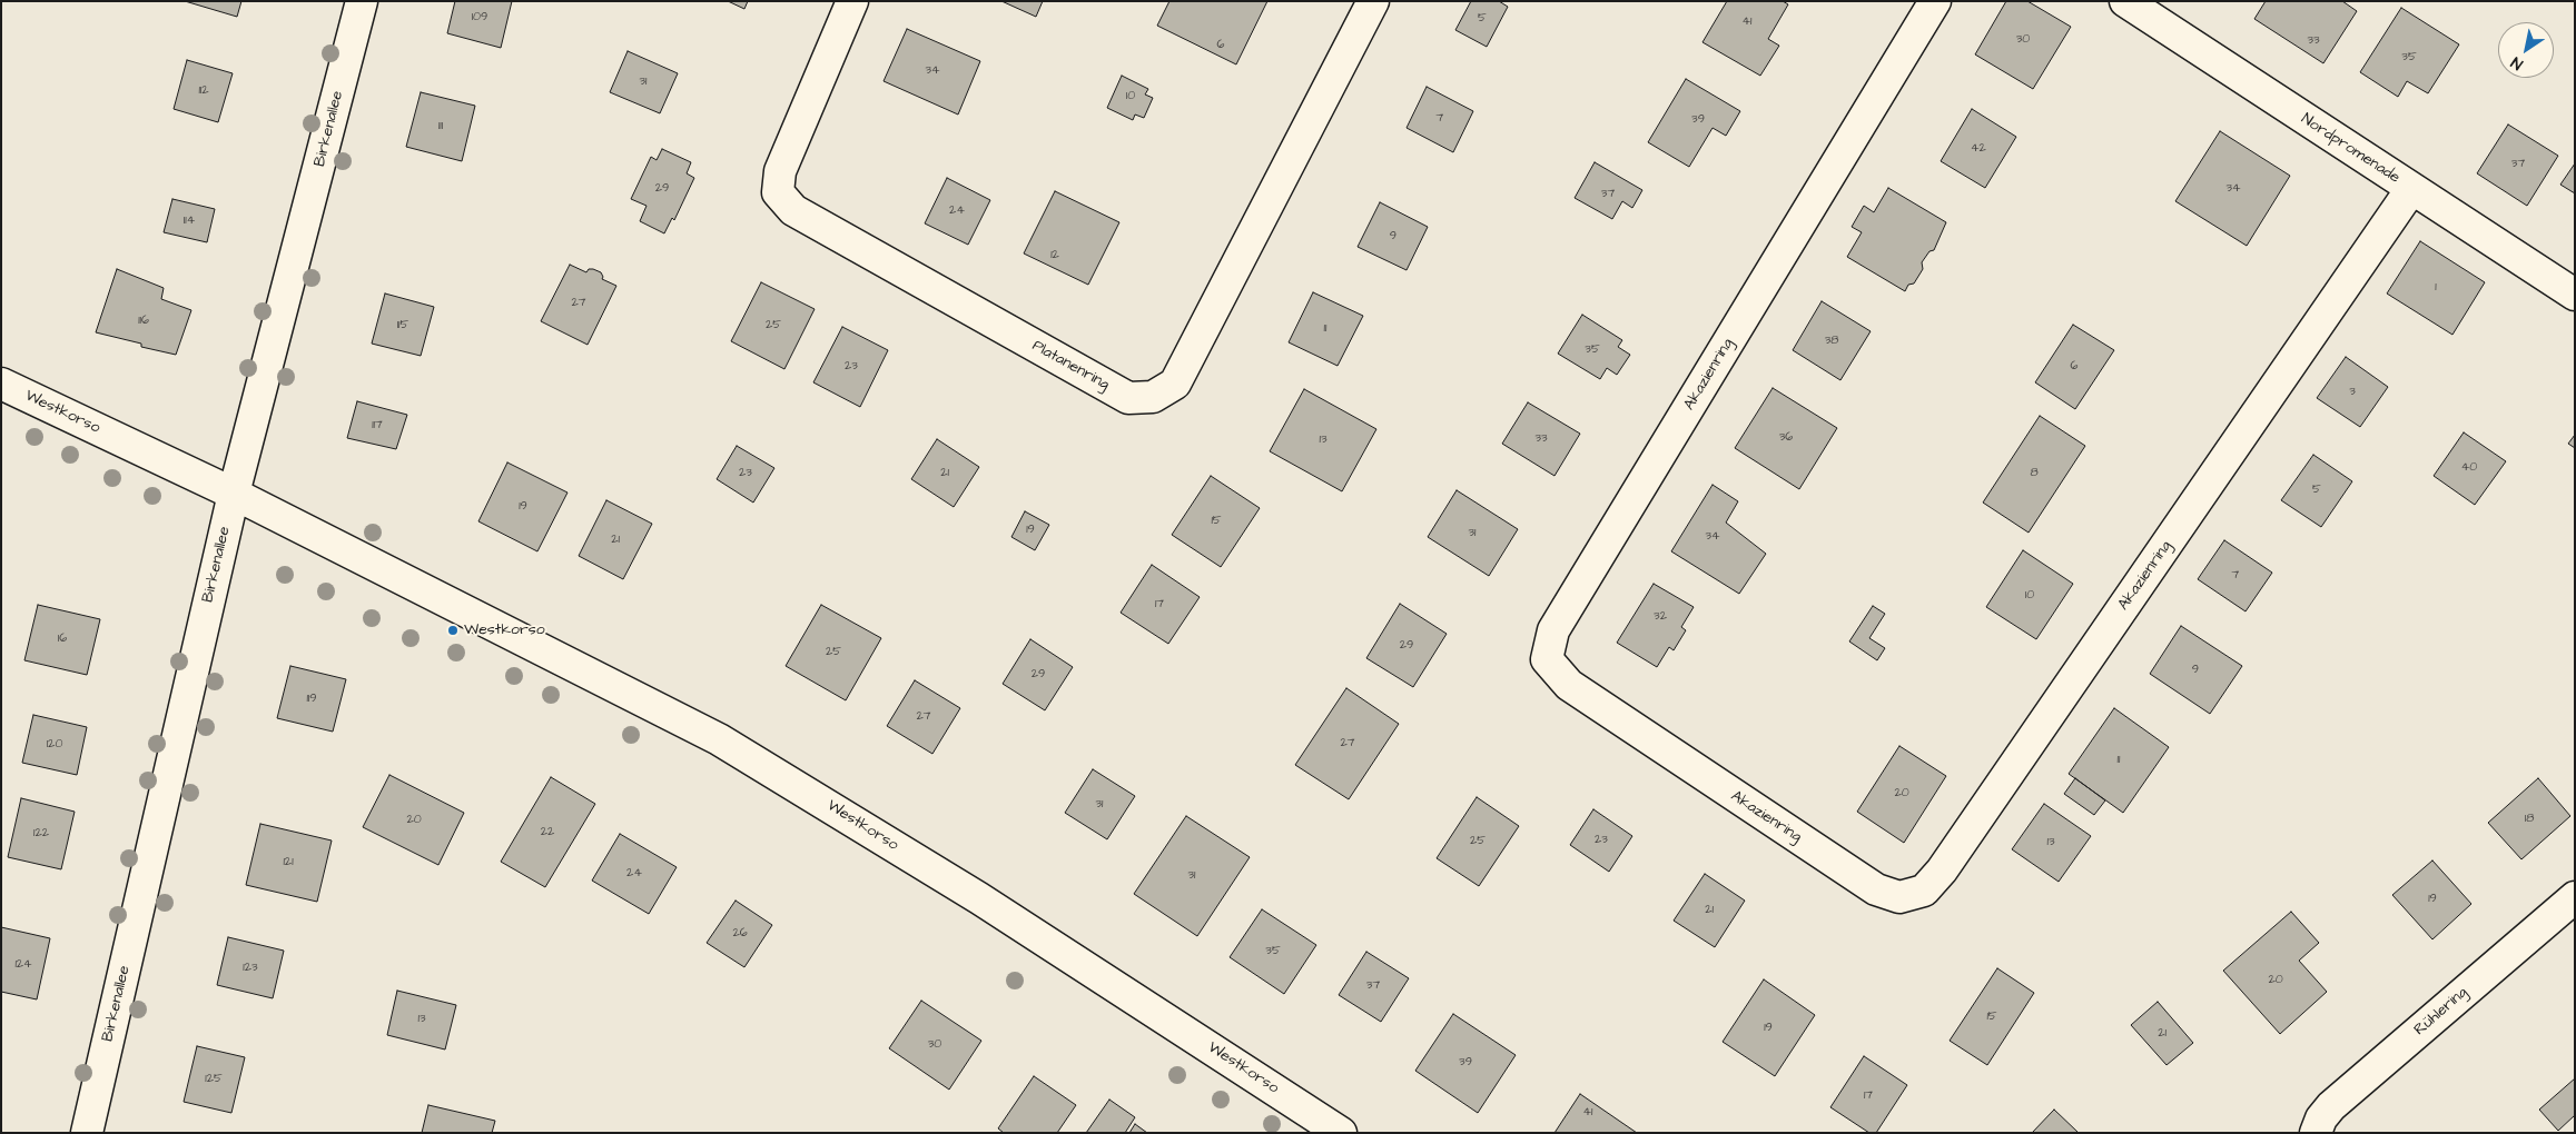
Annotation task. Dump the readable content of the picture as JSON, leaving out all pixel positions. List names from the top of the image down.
{
  "streets": {
    "street": [
      "Birkenallee",
      "Nordpromenade",
      "Platanenring",
      "Akazienring",
      "Westkorso",
      "Rühlering"
    ]
  },
  "crossings": [
    ["Birkenallee", "Westkorso"],
    ["Nordpromenade", "Akazienring"]
  ],
  "places": ["Westkorso"],
  "house_numbers": [
    "109",
    "5",
    "41",
    "30",
    "33",
    "6",
    "35",
    "34",
    "31",
    "112",
    "10",
    "7",
    "39",
    "111",
    "42",
    "37",
    "29",
    "34",
    "37",
    "24",
    "114",
    "9",
    "12",
    "1",
    "27",
    "116",
    "115",
    "25",
    "11",
    "38",
    "35",
    "23",
    "6",
    "3",
    "117",
    "36",
    "33",
    "13",
    "40",
    "23",
    "21",
    "8",
    "5",
    "19",
    "15",
    "19",
    "31",
    "34",
    "21",
    "7",
    "10",
    "17",
    "32",
    "16",
    "29",
    "25",
    "9",
    "29",
    "119",
    "27",
    "27",
    "120",
    "11",
    "20",
    "31",
    "18",
    "20",
    "22",
    "122",
    "23",
    "25",
    "13",
    "121",
    "24",
    "31",
    "19",
    "21",
    "26",
    "35",
    "124",
    "123",
    "20",
    "37",
    "15",
    "13",
    "19",
    "21",
    "30",
    "39",
    "125",
    "17",
    "41"
  ],
  "north": "bottom left"
}
